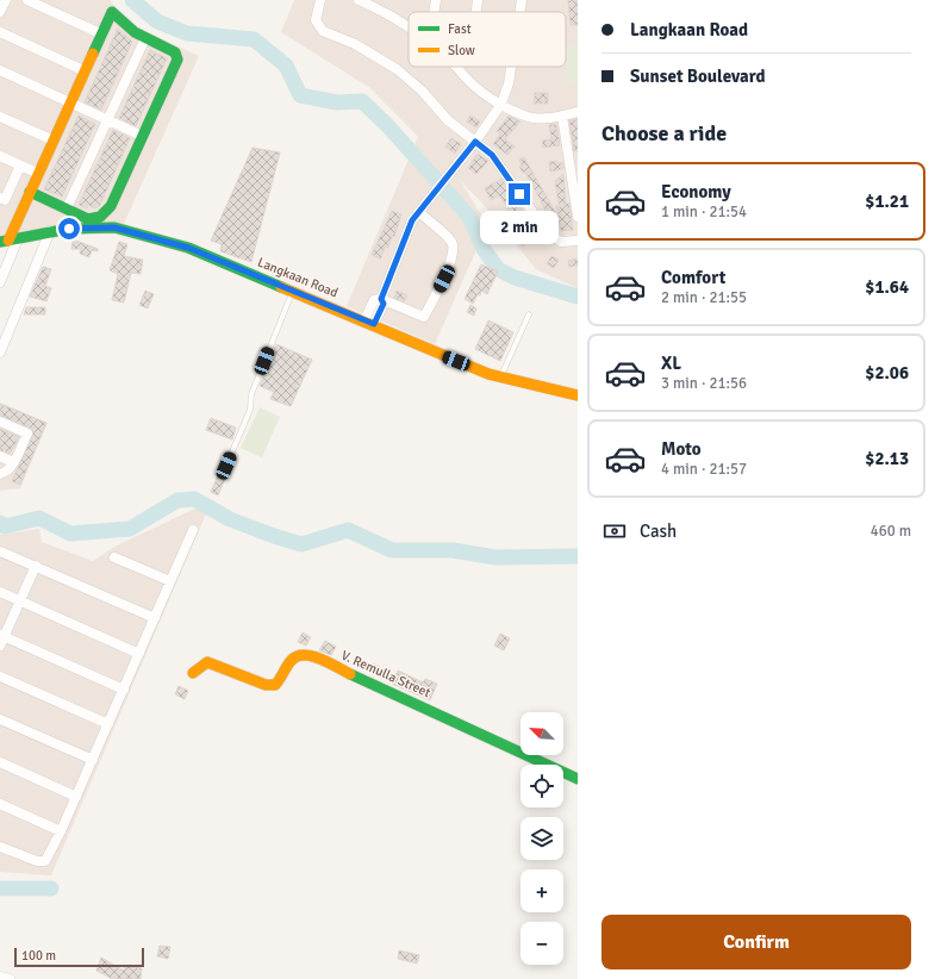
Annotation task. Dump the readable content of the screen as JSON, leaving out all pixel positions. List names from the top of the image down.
{
  "streets": {
    "street": ["Langkaan Road", "V. Remulla Street"]
  },
  "legend": ["Fast", "Slow"],
  "scale_bar": "100 m",
  "north": "top left",
  "page": {
    "banner": ["Langkaan Road", "Sunset Boulevard"],
    "heading": "Choose a ride",
    "list": [
      {
        "name": "Economy",
        "note": "1 min · 21:54",
        "value": "$1.21"
      },
      {
        "name": "Comfort",
        "note": "2 min · 21:55",
        "value": "$1.64"
      },
      {
        "name": "XL",
        "note": "3 min · 21:56",
        "value": "$2.06"
      },
      {
        "name": "Moto",
        "note": "4 min · 21:57",
        "value": "$2.13"
      }
    ],
    "bubble": "2 min",
    "pay": ["Cash", "460 m"],
    "map_buttons": ["+", "−"],
    "buttons": "Confirm",
    "scale": "100 m"
  }
}
